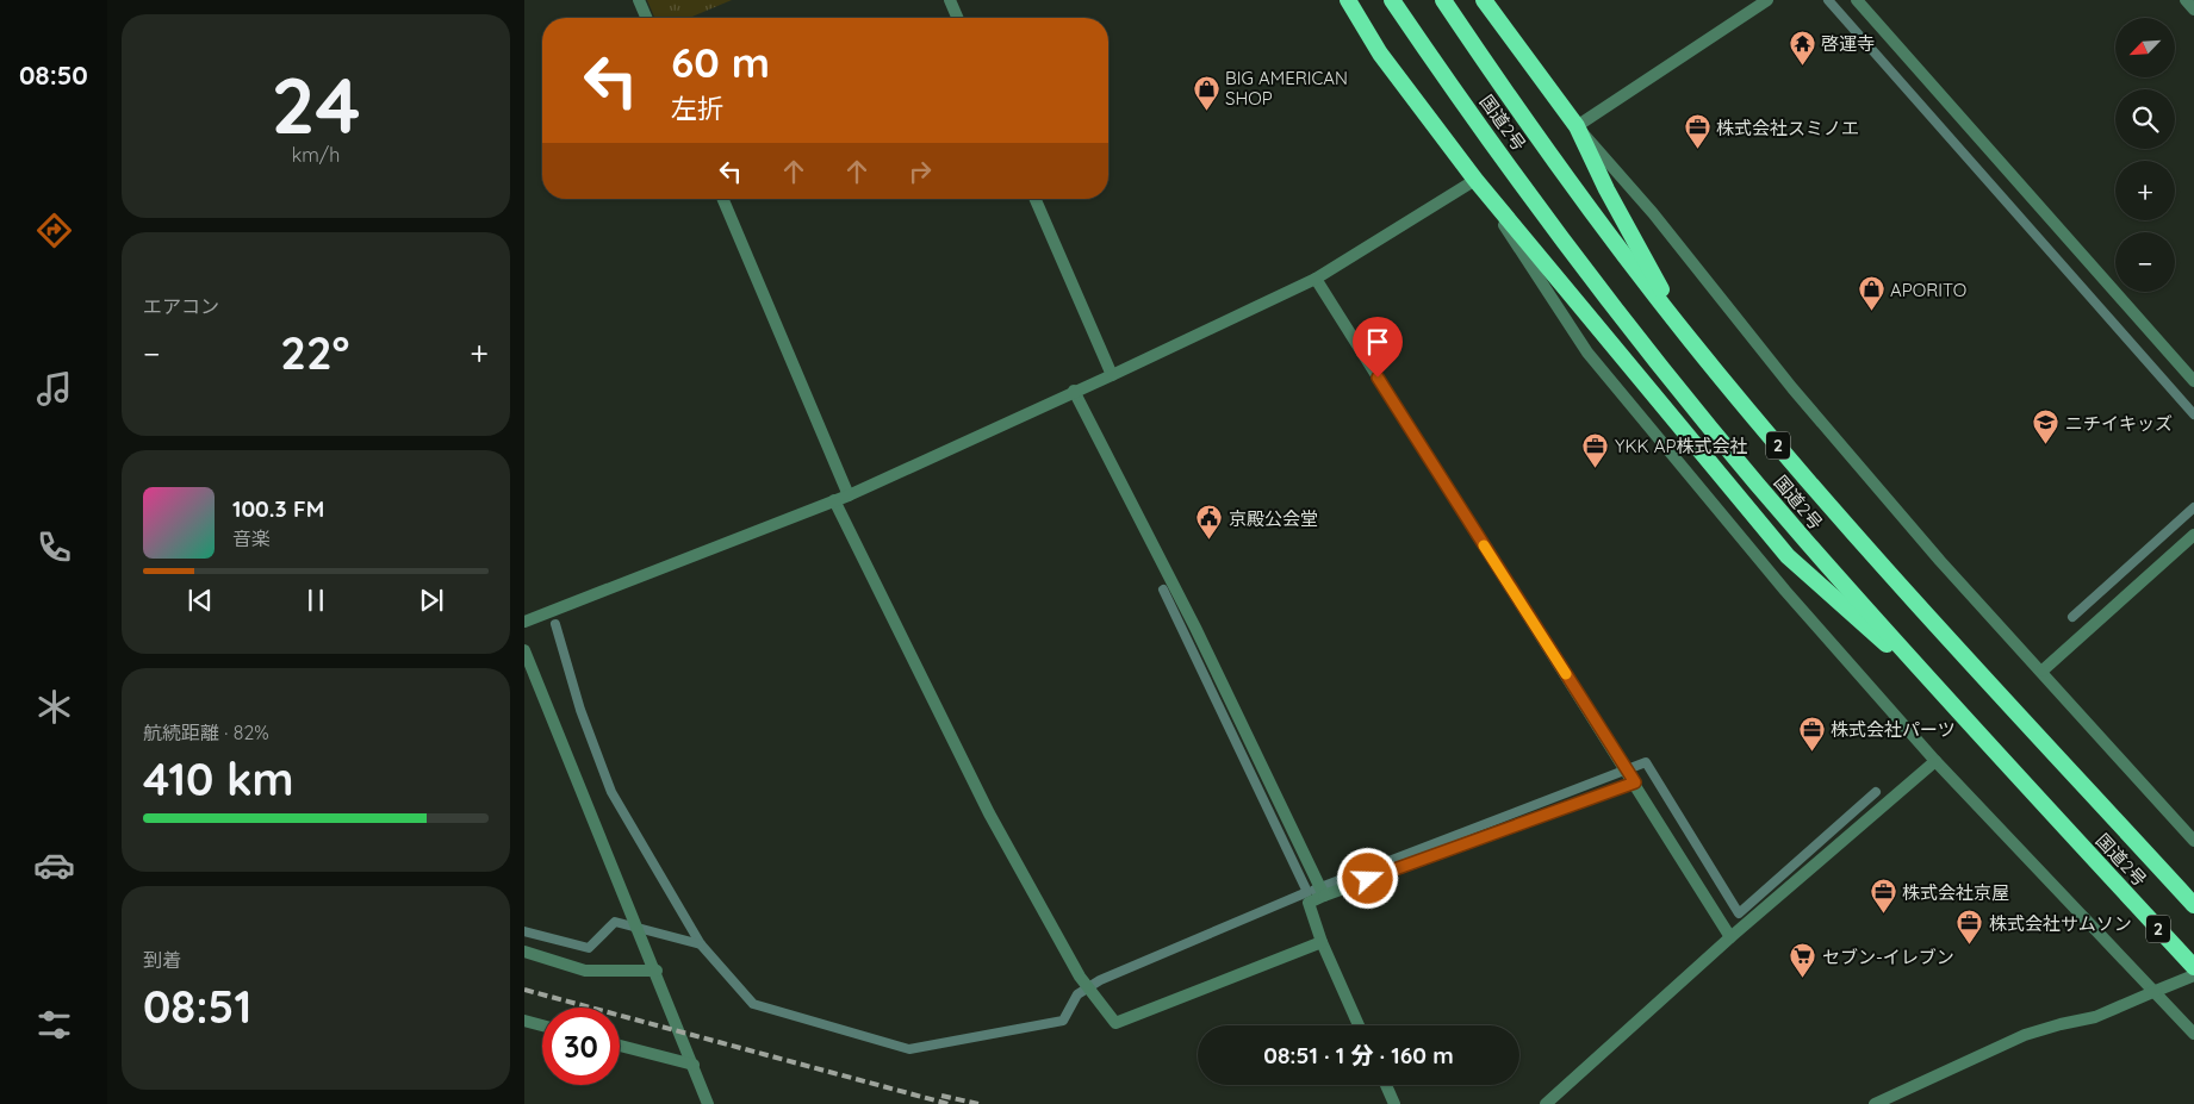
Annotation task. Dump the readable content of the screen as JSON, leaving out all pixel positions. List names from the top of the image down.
{
  "streets": {
    "highway": ["国道2号", "2"]
  },
  "places": {
    "temple": ["啓運寺"],
    "shop": ["BIG AMERICAN SHOP", "APORITO"],
    "office": [
      "株式会社スミノエ",
      "YKK AP株式会社",
      "株式会社パーツ",
      "株式会社京屋",
      "株式会社サムソン"
    ],
    "school or university": ["ニチイキッズ"],
    "public building": ["京殿公会堂"],
    "supermarket": ["セブン-イレブン"]
  },
  "north": "bottom left",
  "page": {
    "tabs": "08:50",
    "tile": [
      ["24", "km/h"],
      "エアコン",
      ["航続距離 · 82%", "410 km"],
      ["到着", "08:51"]
    ],
    "map_buttons": ["+", "−"],
    "turn": ["60 m", "左折"],
    "heat": ["−", "22°", "+"],
    "song": ["100.3 FM", "音楽"],
    "limit": "30",
    "trip": "08:51 · 1 分 · 160 m"
  }
}
